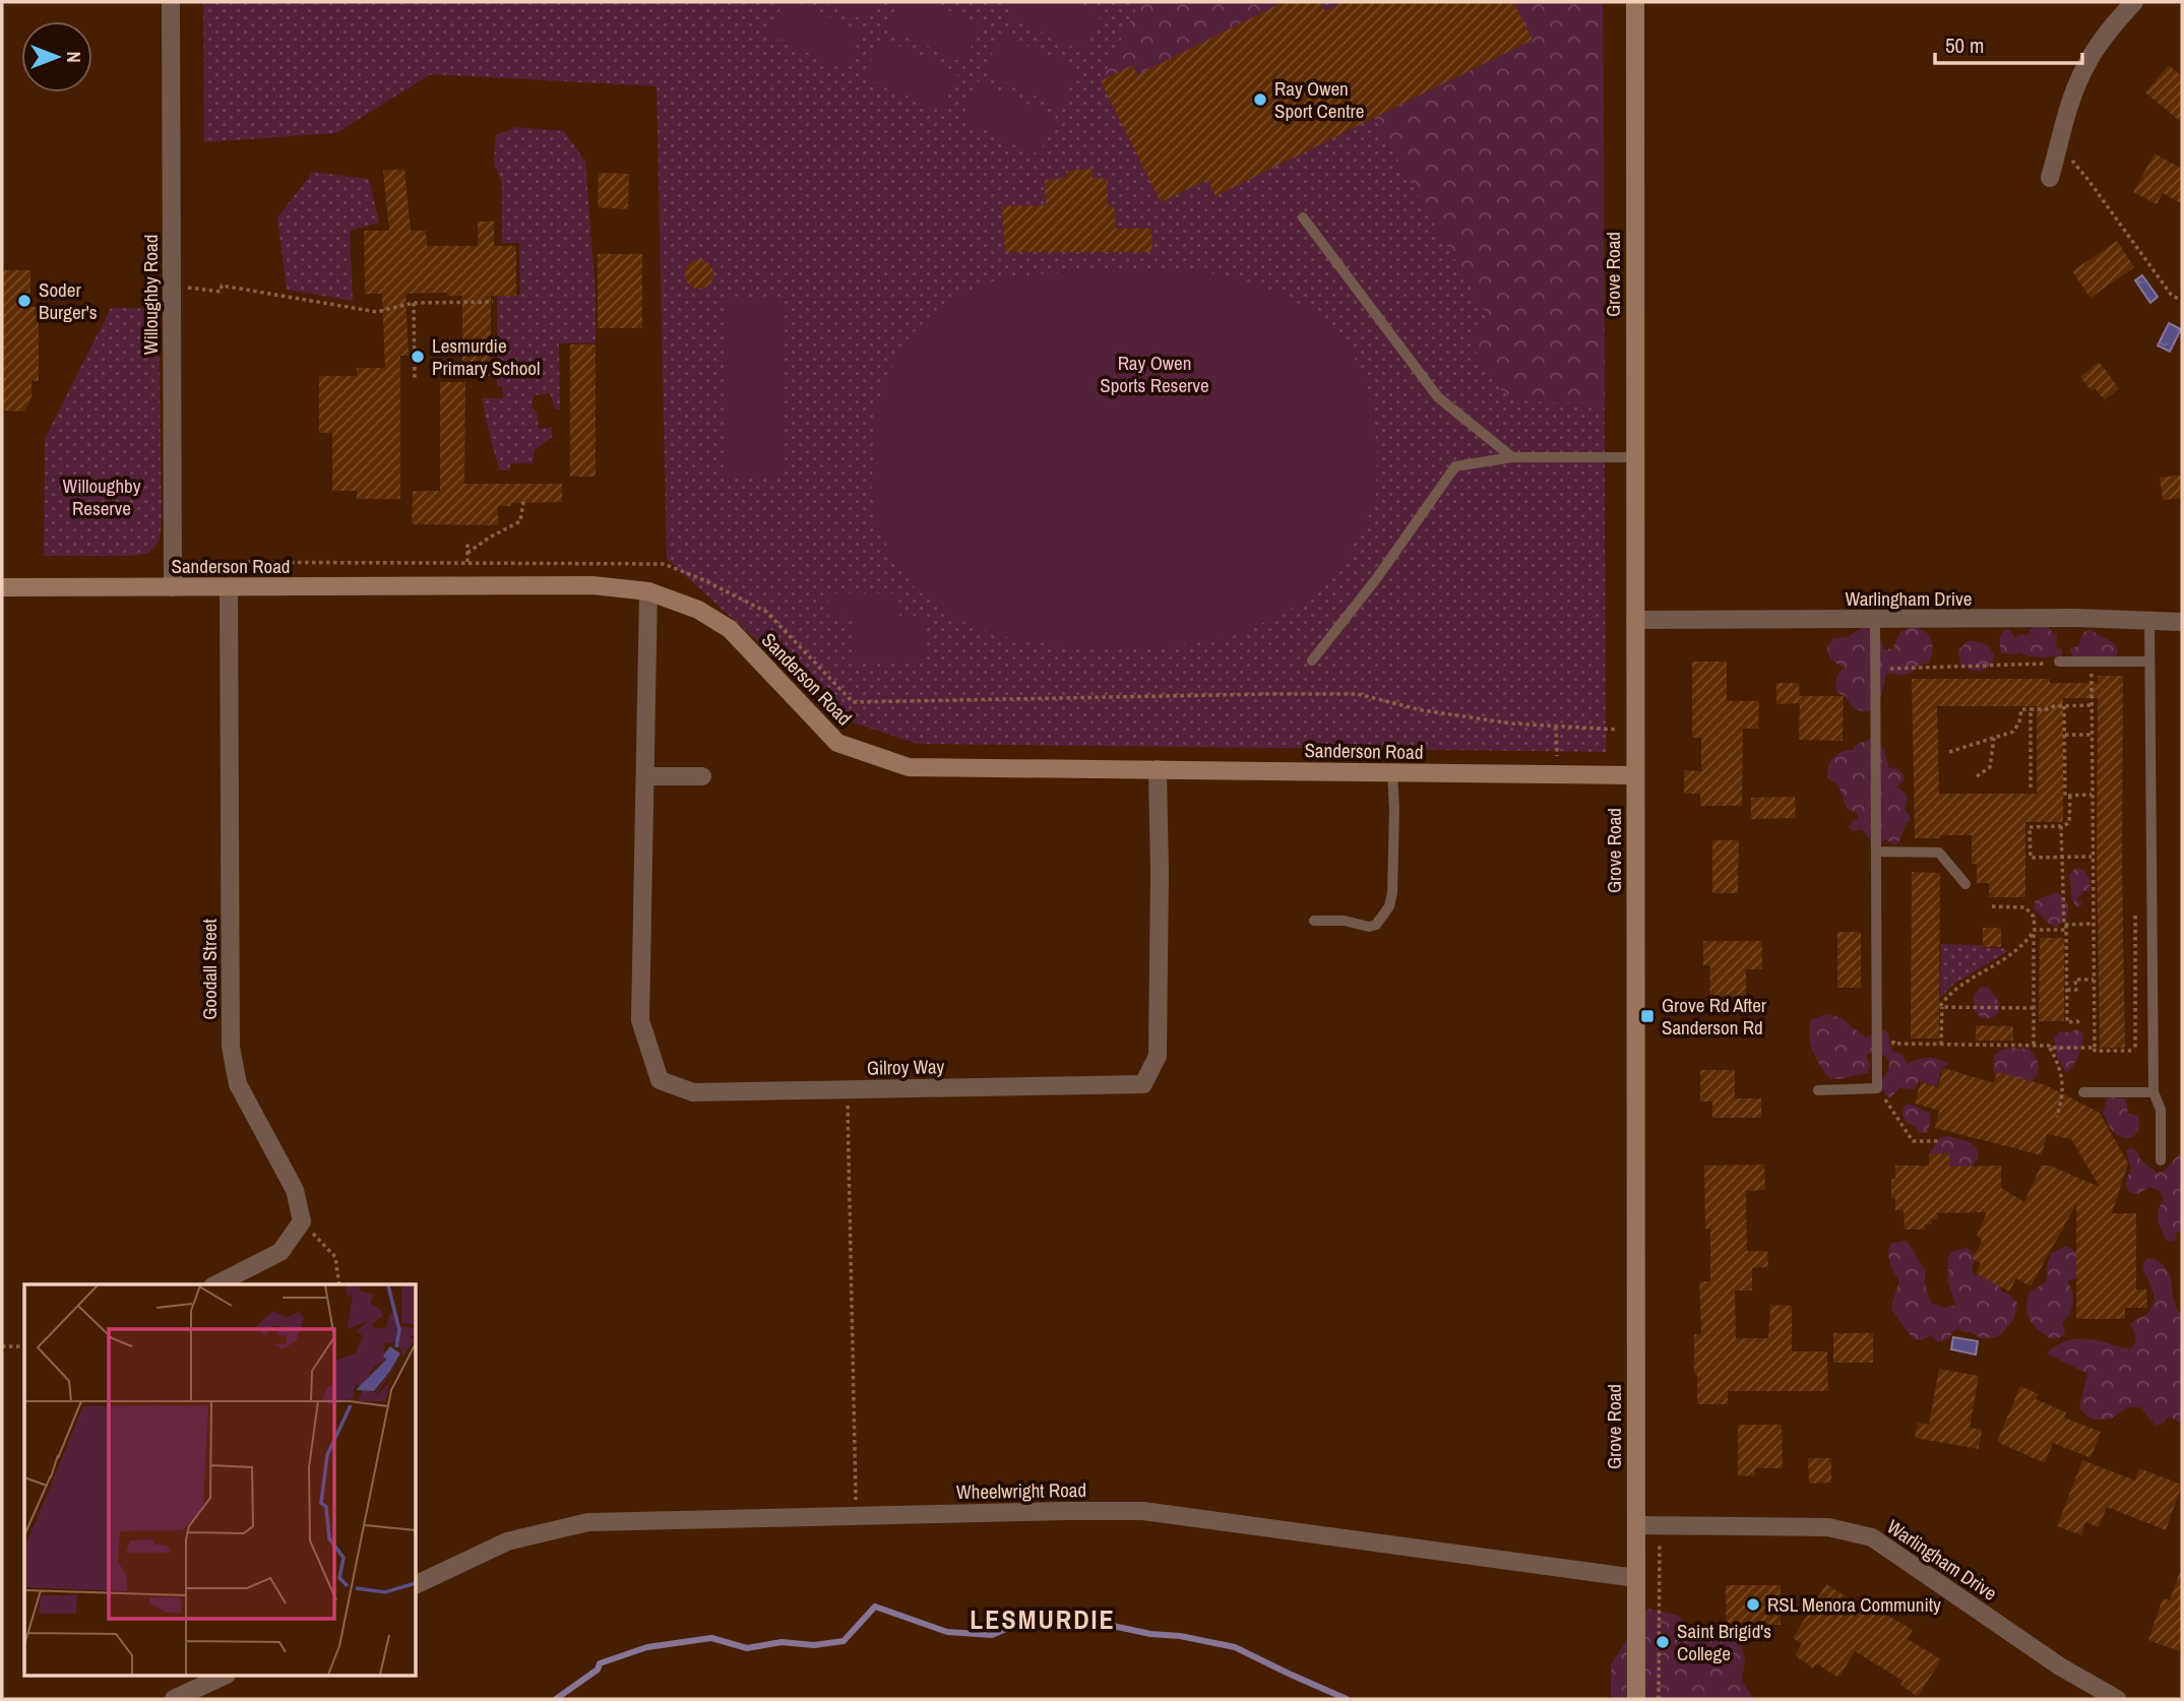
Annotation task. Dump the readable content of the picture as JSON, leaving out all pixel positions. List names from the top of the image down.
{
  "streets": {
    "street": [
      "Grove Road",
      "Willoughby Road",
      "Sanderson Road",
      "Warlingham Drive",
      "Goodall Street",
      "Gilroy Way",
      "Wheelwright Road"
    ]
  },
  "crossings": [
    ["Grove Road", "Sanderson Road"],
    ["Grove Road", "Warlingham Drive"],
    ["Grove Road", "Wheelwright Road"],
    ["Willoughby Road", "Sanderson Road"],
    ["Sanderson Road", "Goodall Street"],
    ["Sanderson Road", "Gilroy Way"]
  ],
  "districts": ["LESMURDIE"],
  "parks": ["Ray Owen Sports Reserve", "Willoughby Reserve"],
  "places": {
    "other": [
      "Ray Owen Sport Centre",
      "Soder Burger's",
      "Lesmurdie Primary School",
      "RSL Menora Community",
      "Saint Brigid's College"
    ],
    "transit": ["Grove Rd After Sanderson Rd"]
  },
  "scale_bar": "50 m",
  "north": "right"
}
